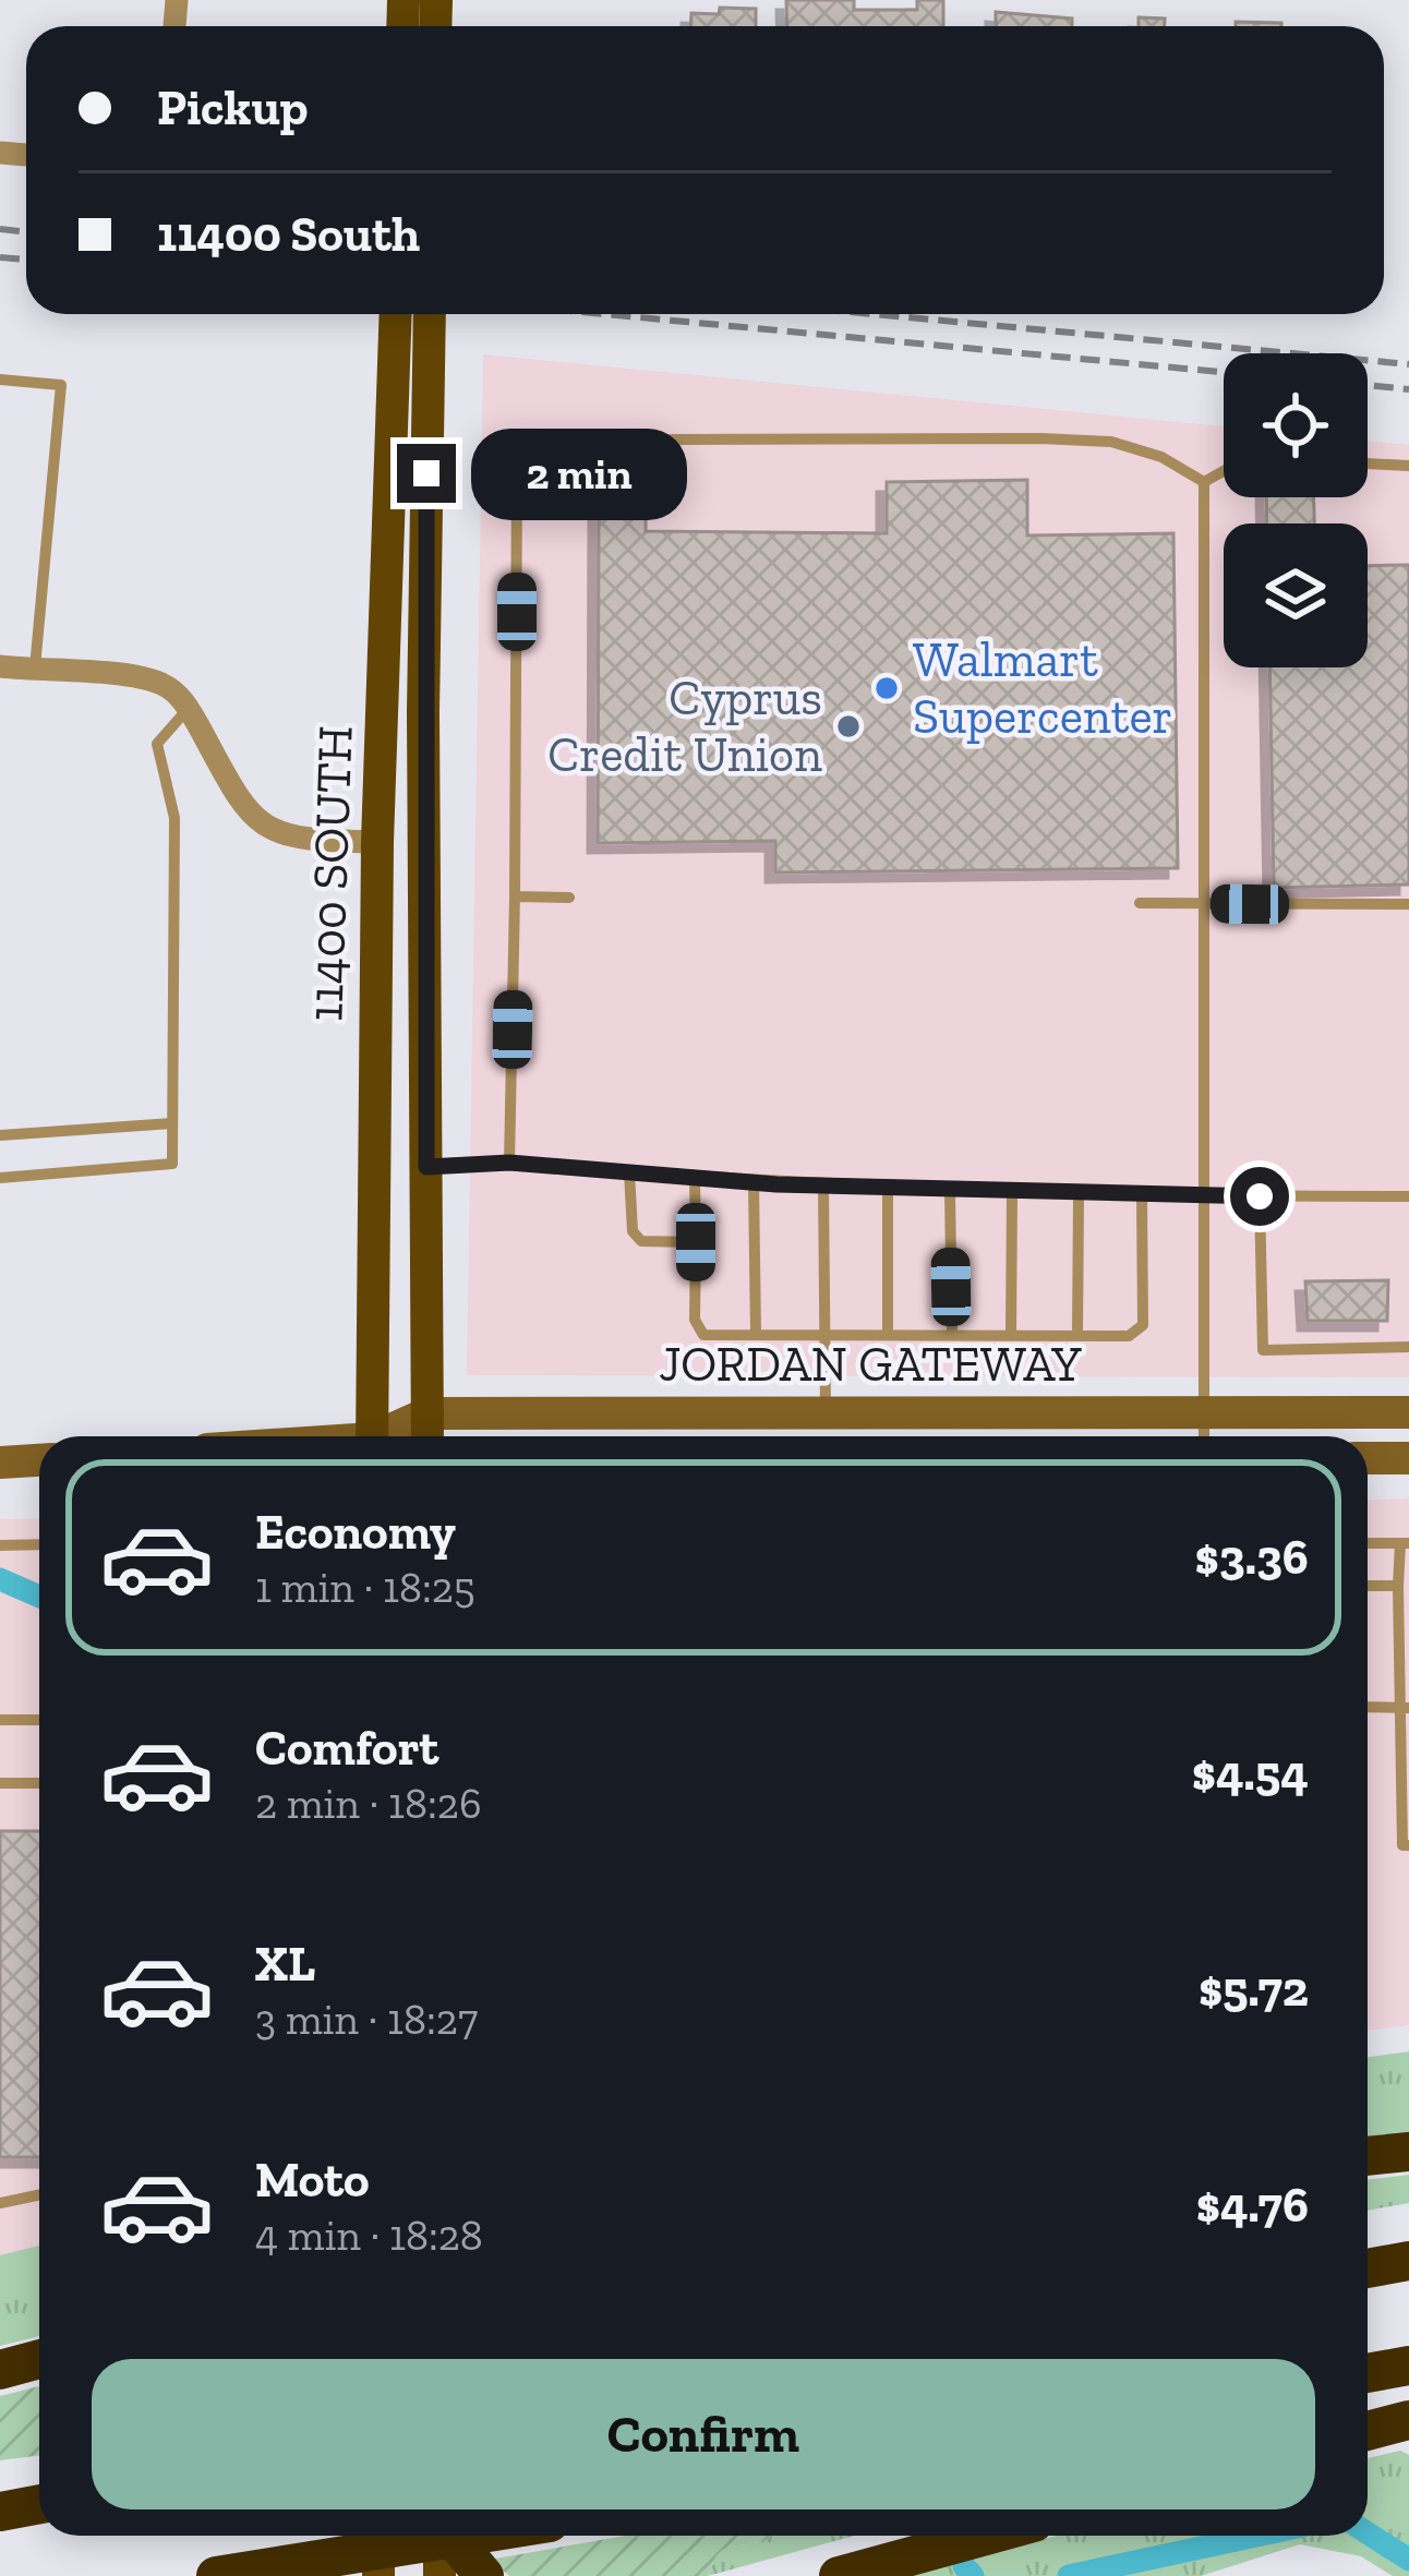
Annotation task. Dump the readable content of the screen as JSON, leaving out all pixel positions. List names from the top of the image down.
{
  "streets": {
    "main road": ["11400 SOUTH", "JORDAN GATEWAY"]
  },
  "crossings": [
    ["11400 SOUTH", "JORDAN GATEWAY"]
  ],
  "places": ["Walmart Supercenter", "Cyprus Credit Union"],
  "page": {
    "banner": ["Pickup", "11400 South"],
    "bubble": "2 min",
    "list": [
      {
        "name": "Economy",
        "note": "1 min · 18:25",
        "value": "$3.36"
      },
      {
        "name": "Comfort",
        "note": "2 min · 18:26",
        "value": "$4.54"
      },
      {
        "name": "XL",
        "note": "3 min · 18:27",
        "value": "$5.72"
      },
      {
        "name": "Moto",
        "note": "4 min · 18:28",
        "value": "$4.76"
      }
    ],
    "buttons": "Confirm"
  }
}
